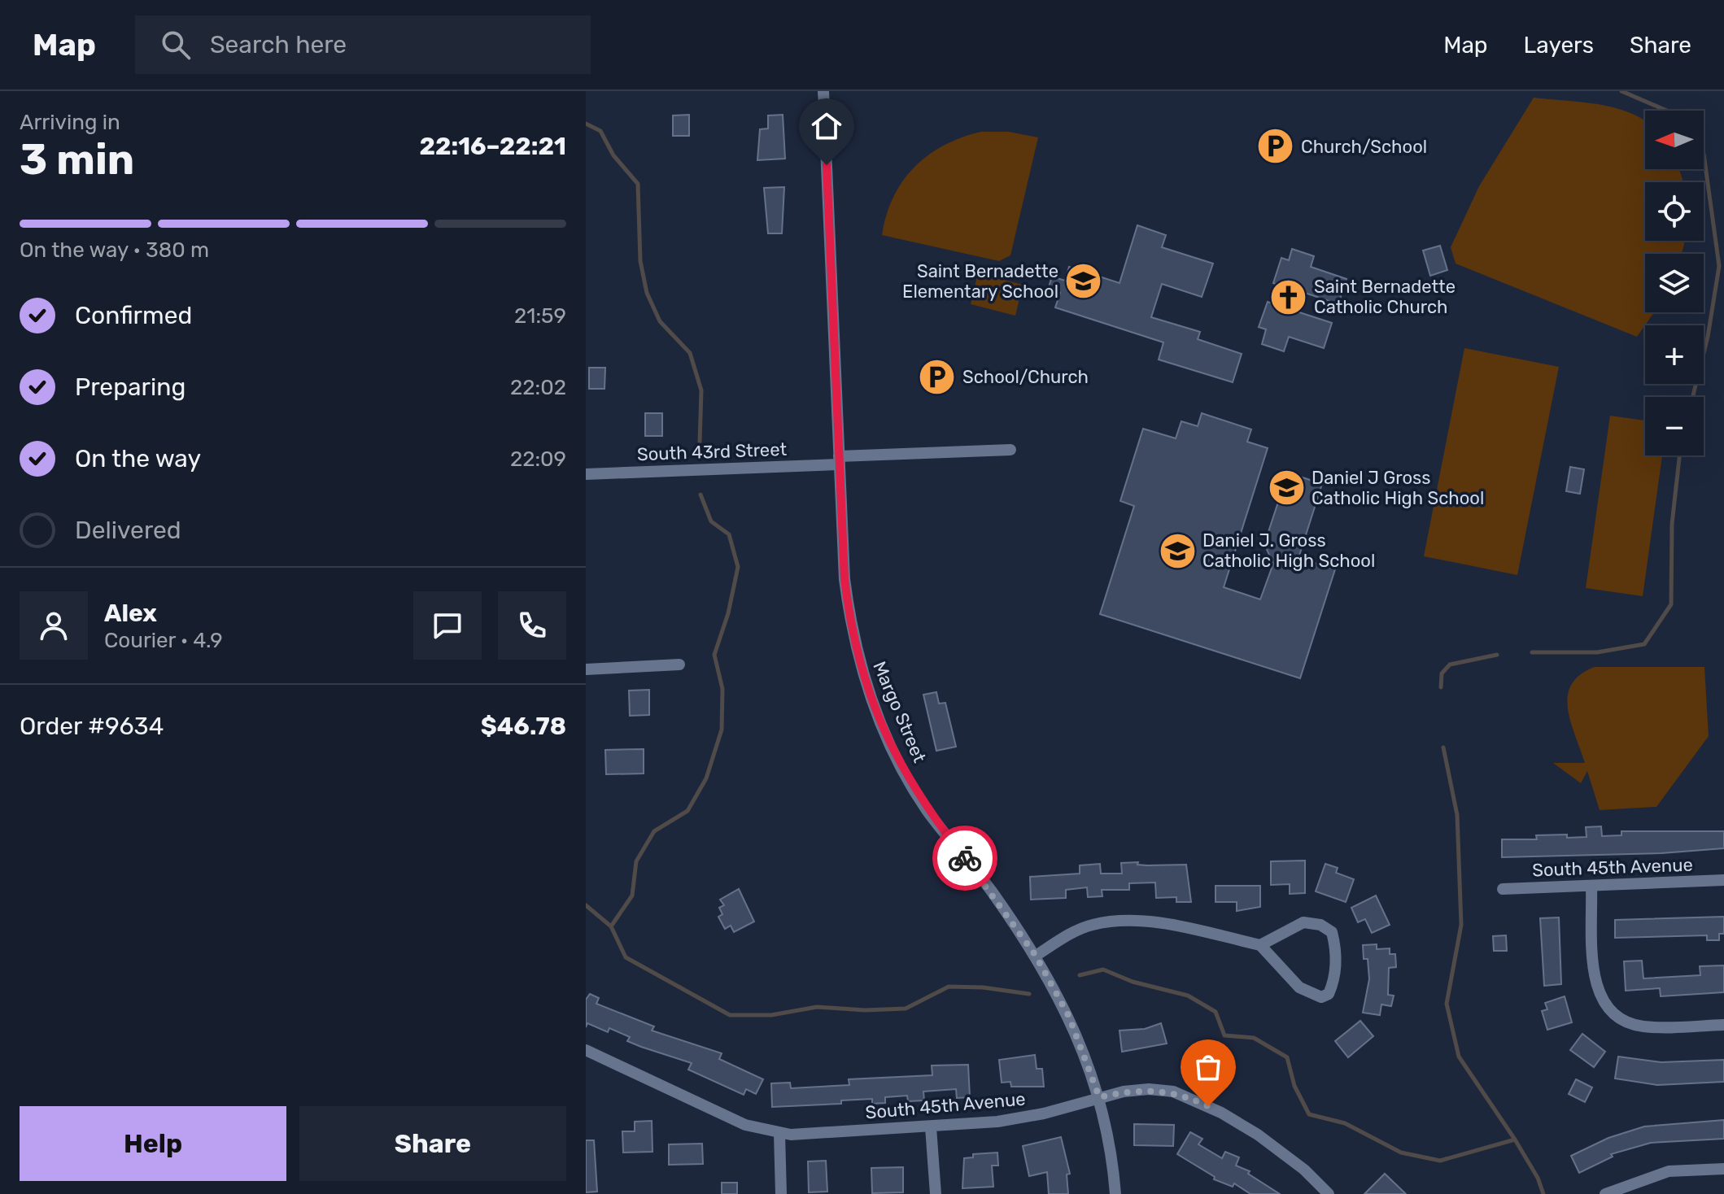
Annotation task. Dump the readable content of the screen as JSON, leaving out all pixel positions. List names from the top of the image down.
{
  "streets": {
    "street": ["South 43rd Street", "Margo Street", "South 45th Avenue"]
  },
  "crossings": [
    ["South 43rd Street", "Margo Street"],
    ["Margo Street", "South 45th Avenue"]
  ],
  "places": {
    "parking": ["Church/School", "School/Church"],
    "school or university": ["Saint Bernadette Elementary School", "Daniel J Gross Catholic High School", "Daniel J. Gross Catholic High School"],
    "church": ["Saint Bernadette Catholic Church"]
  },
  "north": "left",
  "page": {
    "header": "Map",
    "search": "Search here",
    "nav": ["Map", "Layers", "Share"],
    "heading": ["3 min", "Arriving in", "22:16–22:21"],
    "panel": [
      "Alex",
      "Courier · 4.9",
      "Order #9634",
      "$46.78"
    ],
    "map_buttons": ["+", "−"],
    "bar": "On the way · 380 m",
    "list": [
      ["Confirmed", "21:59"],
      ["Preparing", "22:02"],
      ["On the way", "22:09"],
      "Delivered"
    ],
    "buttons": ["Help", "Share"]
  }
}
